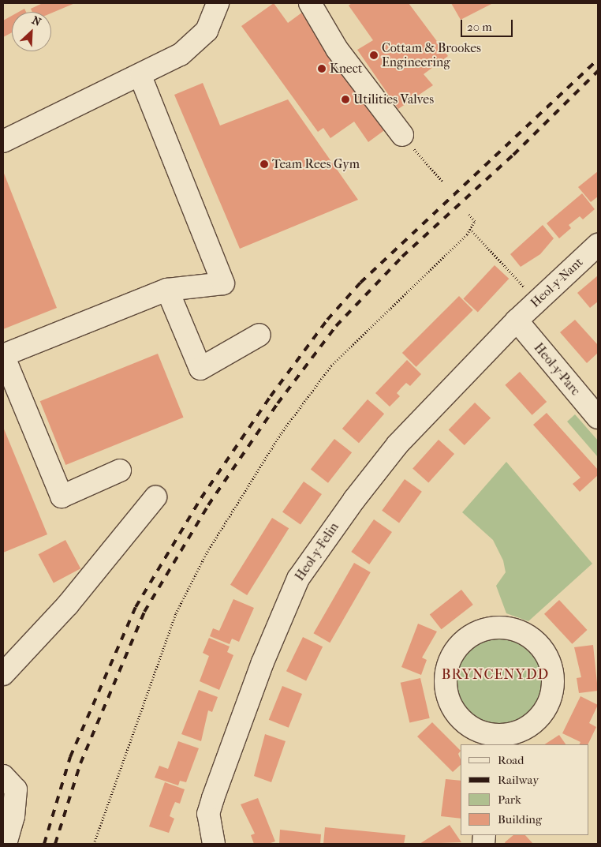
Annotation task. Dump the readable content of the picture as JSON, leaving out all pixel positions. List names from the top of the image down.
{
  "streets": {
    "street": ["Heol-y-Nant", "Heol-y-Parc", "Heol-y-Felin"]
  },
  "crossings": [
    ["Heol-y-Nant", "Heol-y-Parc"],
    ["Heol-y-Nant", "Heol-y-Felin"],
    ["Heol-y-Parc", "Heol-y-Felin"]
  ],
  "districts": ["BRYNCENYDD"],
  "places": [
    "Cottam & Brookes Engineering",
    "Knect",
    "Utilities Valves",
    "Team Rees Gym"
  ],
  "legend": [
    "Road",
    "Railway",
    "Park",
    "Building"
  ],
  "scale_bar": "20 m",
  "north": "top right"
}
